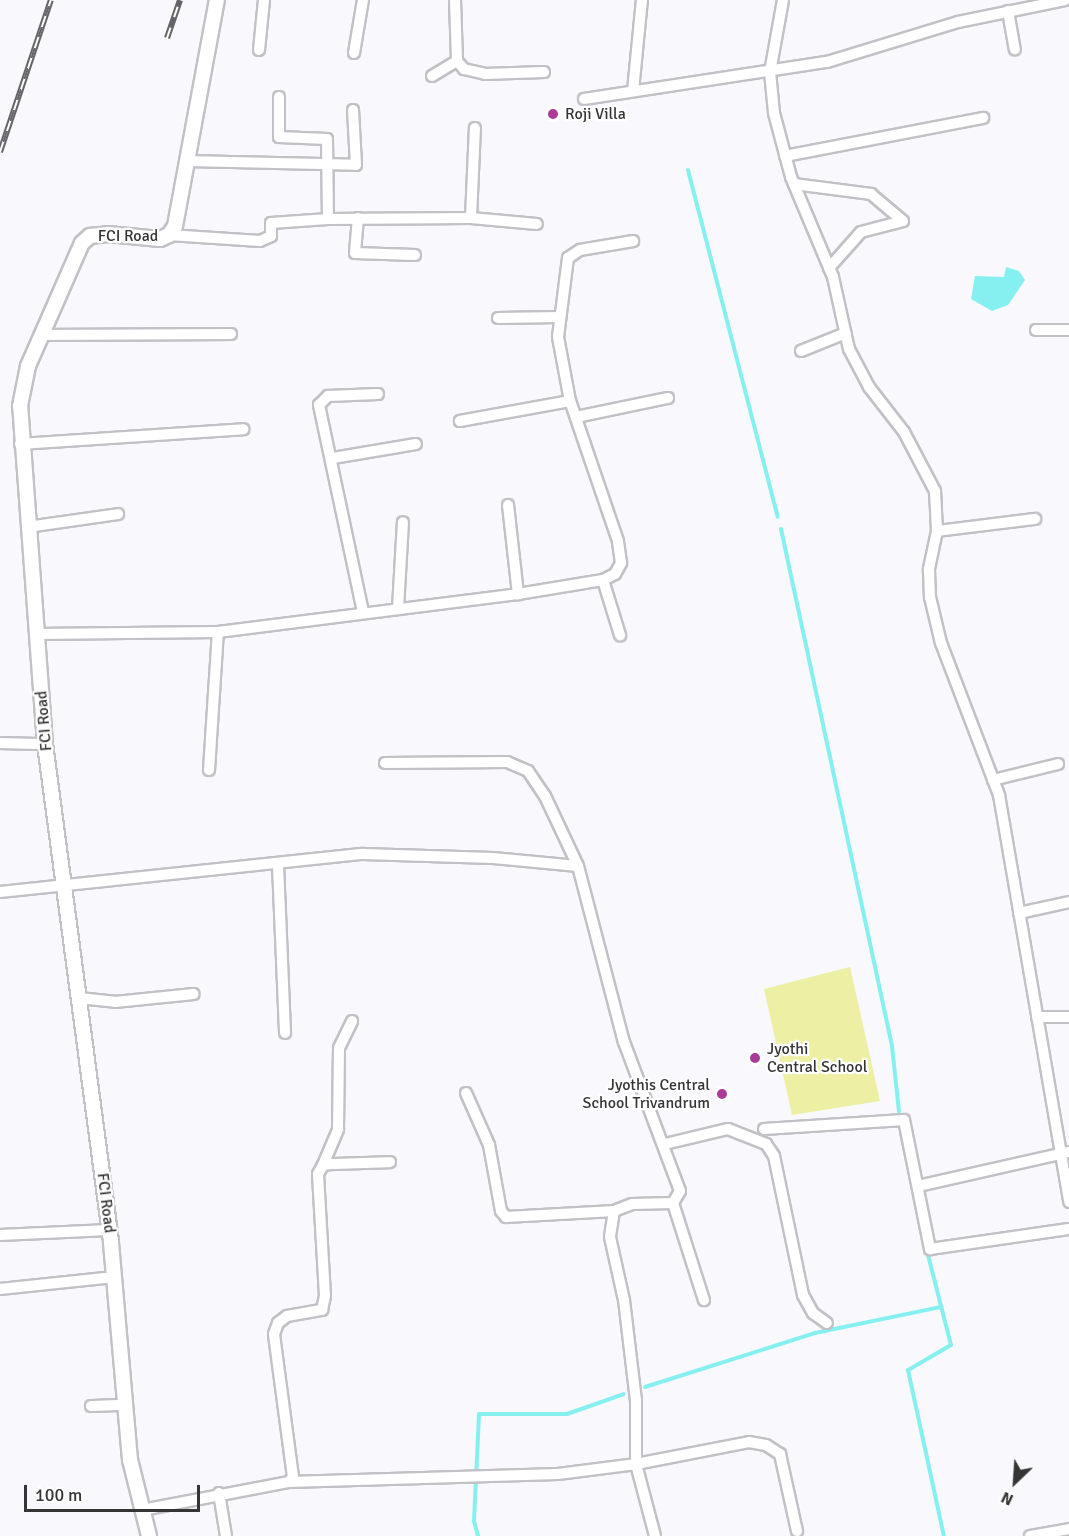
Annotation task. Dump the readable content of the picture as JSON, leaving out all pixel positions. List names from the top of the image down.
{
  "streets": {
    "street": ["FCI Road"]
  },
  "places": ["Roji Villa", "Jyothi Central School", "Jyothis Central School Trivandrum"],
  "scale_bar": "100 m",
  "north": "bottom left"
}
